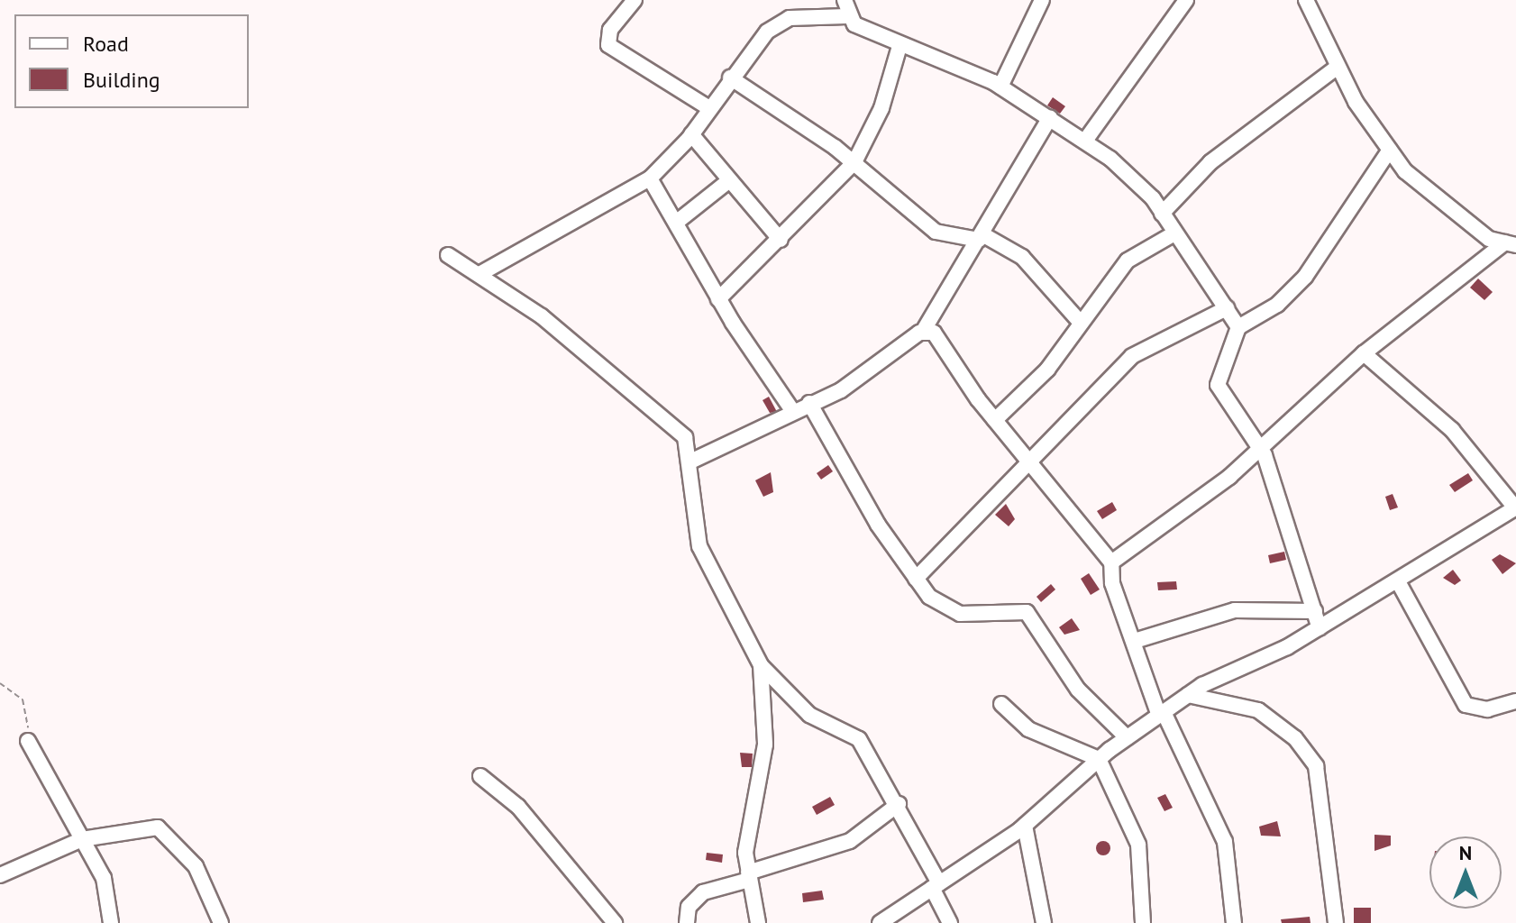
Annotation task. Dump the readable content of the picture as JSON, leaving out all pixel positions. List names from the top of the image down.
{
  "legend": ["Road", "Building"],
  "north": "top"
}
